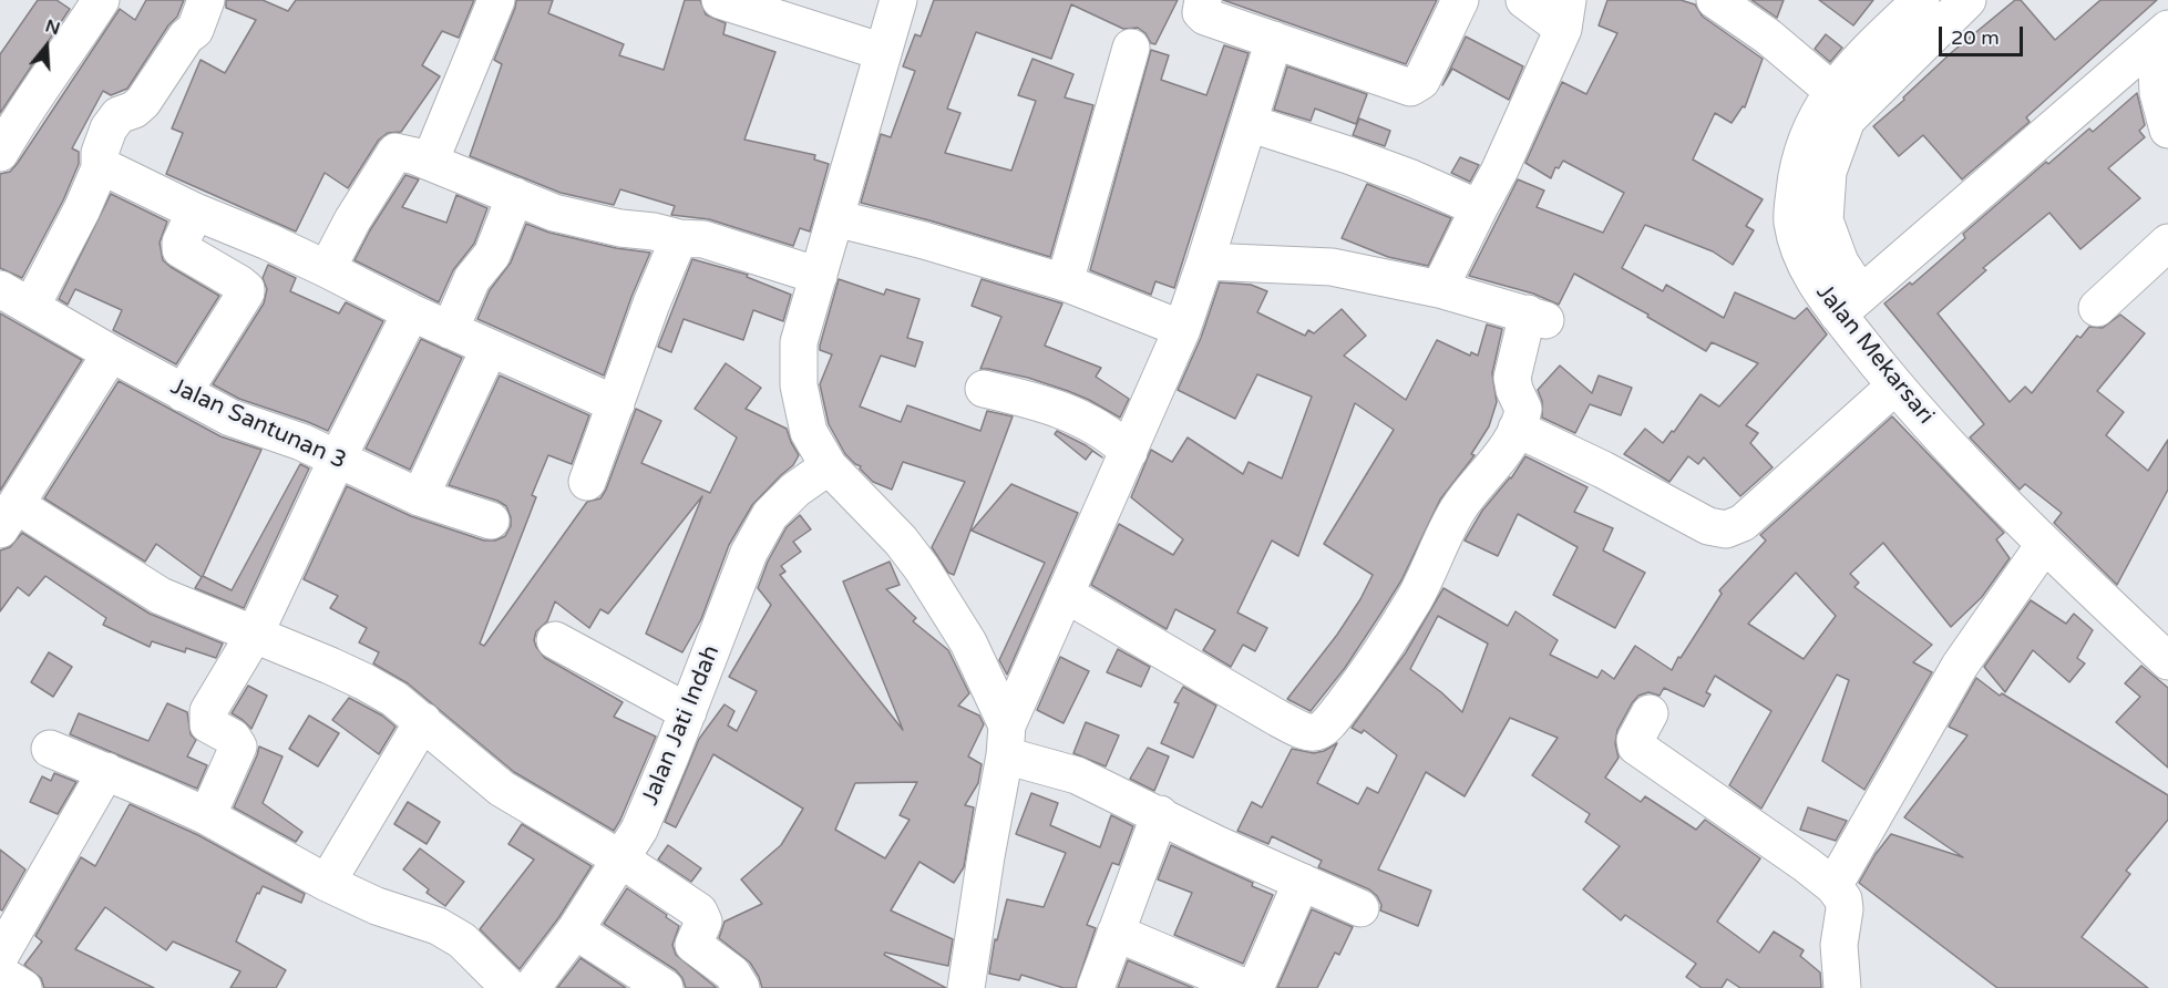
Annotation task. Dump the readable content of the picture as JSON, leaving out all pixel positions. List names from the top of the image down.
{
  "streets": {
    "street": ["Jalan Mekarsari", "Jalan Santunan 3", "Jalan Jati Indah"]
  },
  "scale_bar": "20 m",
  "north": "top"
}
